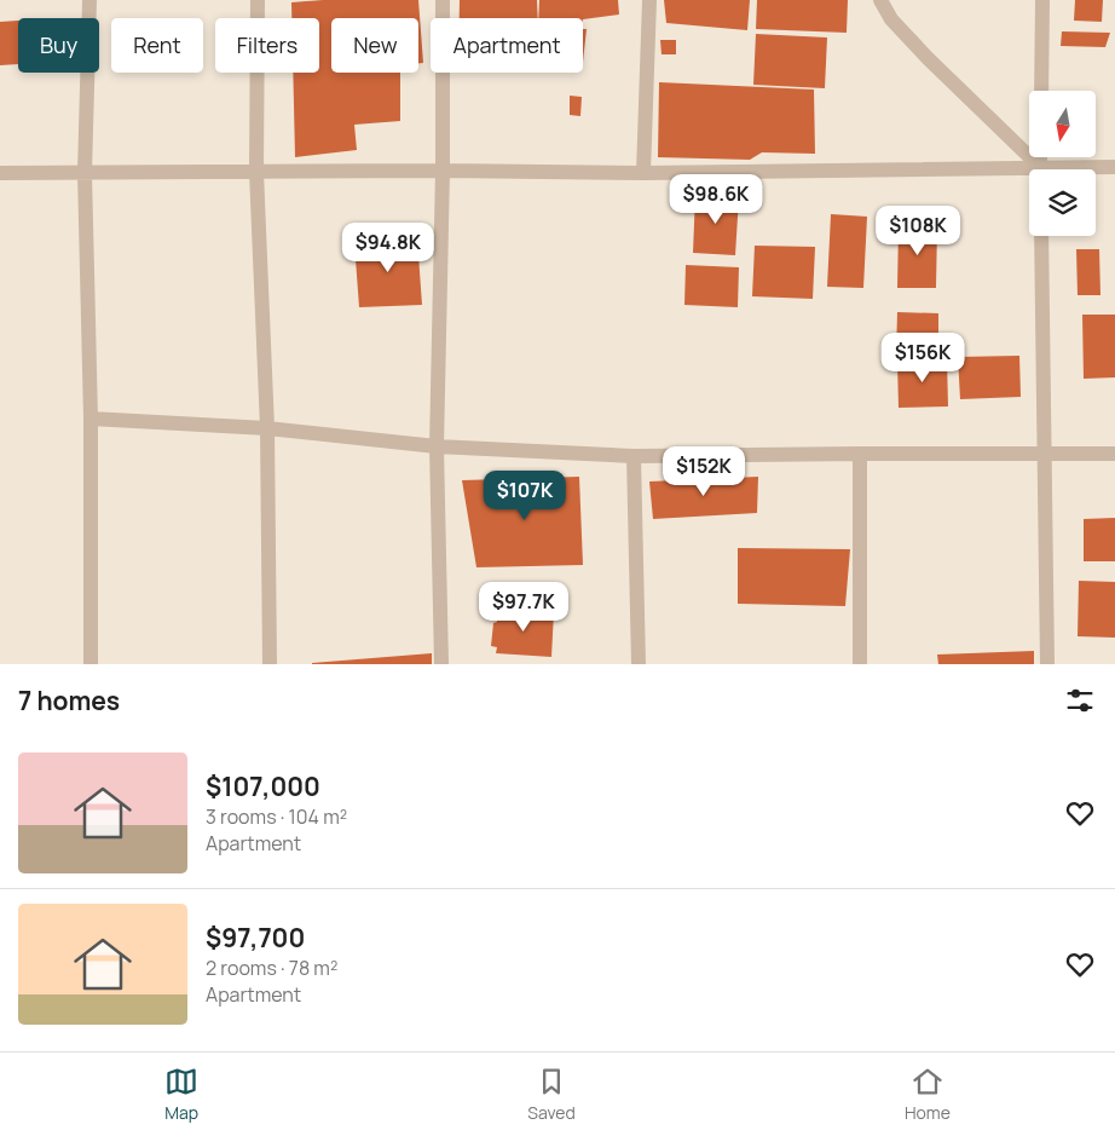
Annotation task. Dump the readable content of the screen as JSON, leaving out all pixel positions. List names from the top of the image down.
{
  "north": "bottom",
  "page": {
    "chip": [
      "Buy",
      "Rent",
      "Filters",
      "New",
      "Apartment"
    ],
    "price": [
      "$98.6K",
      "$108K",
      "$94.8K",
      "$156K",
      "$152K",
      "$107K",
      "$97.7K"
    ],
    "heading": "7 homes",
    "list": [
      {
        "name": "$107,000",
        "note": "3 rooms · 104 m² · Apartment"
      },
      {
        "name": "$97,700",
        "note": "2 rooms · 78 m² · Apartment"
      }
    ],
    "tabs": ["Map", "Saved", "Home"]
  }
}
